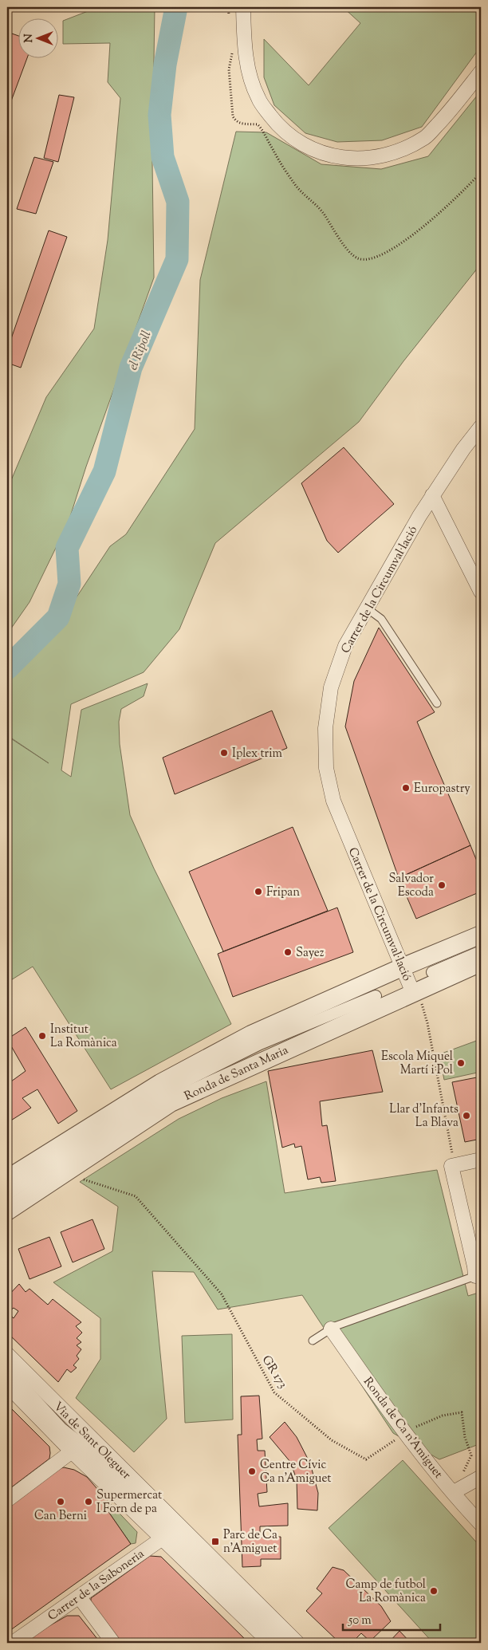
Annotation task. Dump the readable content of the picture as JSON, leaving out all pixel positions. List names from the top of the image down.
{
  "streets": {
    "street": [
      "Carrer de la Circumval·lació",
      "Ronda de Santa Maria",
      "Ronda de Ca n'Amiguet",
      "Via de Sant Oleguer",
      "Carrer de la Saboneria"
    ],
    "path": ["GR 173"]
  },
  "crossings": [
    ["Carrer de la Circumval·lació", "Ronda de Santa Maria"],
    ["Ronda de Santa Maria", "GR 173"],
    ["GR 173", "Ronda de Ca n'Amiguet"],
    ["Via de Sant Oleguer", "Carrer de la Saboneria"]
  ],
  "water": ["el Ripoll"],
  "places": {
    "other": [
      "Iplex trim",
      "Europastry",
      "Salvador Escoda",
      "Fripan",
      "Sayez",
      "Institut La Romànica",
      "Escola Miquel Martí i Pol",
      "Llar d'Infants La Blava",
      "Centre Cívic Ca n'Amiguet",
      "Can Berni",
      "Supermercat I Forn de pa",
      "Camp de futbol La Romànica"
    ],
    "transit": ["Parc de Ca n’Amiguet"]
  },
  "scale_bar": "50 m",
  "north": "left"
}
